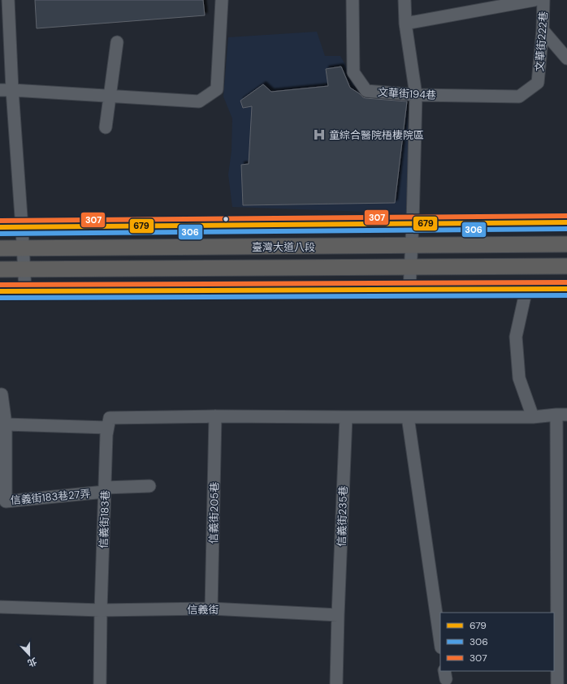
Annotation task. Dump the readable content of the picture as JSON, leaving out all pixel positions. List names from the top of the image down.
{
  "streets": {
    "main road": ["臺灣大道八段"],
    "street": [
      "文華街222巷",
      "文華街194巷",
      "信義街183巷27弄",
      "信義街205巷",
      "信義街235巷",
      "信義街183巷",
      "信義街"
    ]
  },
  "crossings": [
    ["文華街222巷", "文華街194巷"],
    ["信義街183巷27弄", "信義街183巷"],
    ["信義街205巷", "信義街"],
    ["信義街235巷", "信義街"],
    ["信義街183巷", "信義街"]
  ],
  "places": {
    "hospital": ["童綜合醫院梧棲院區"]
  },
  "lines": ["transit line 307", "transit line 679", "transit line 306"],
  "legend": ["679", "306", "307"],
  "north": "bottom"
}
